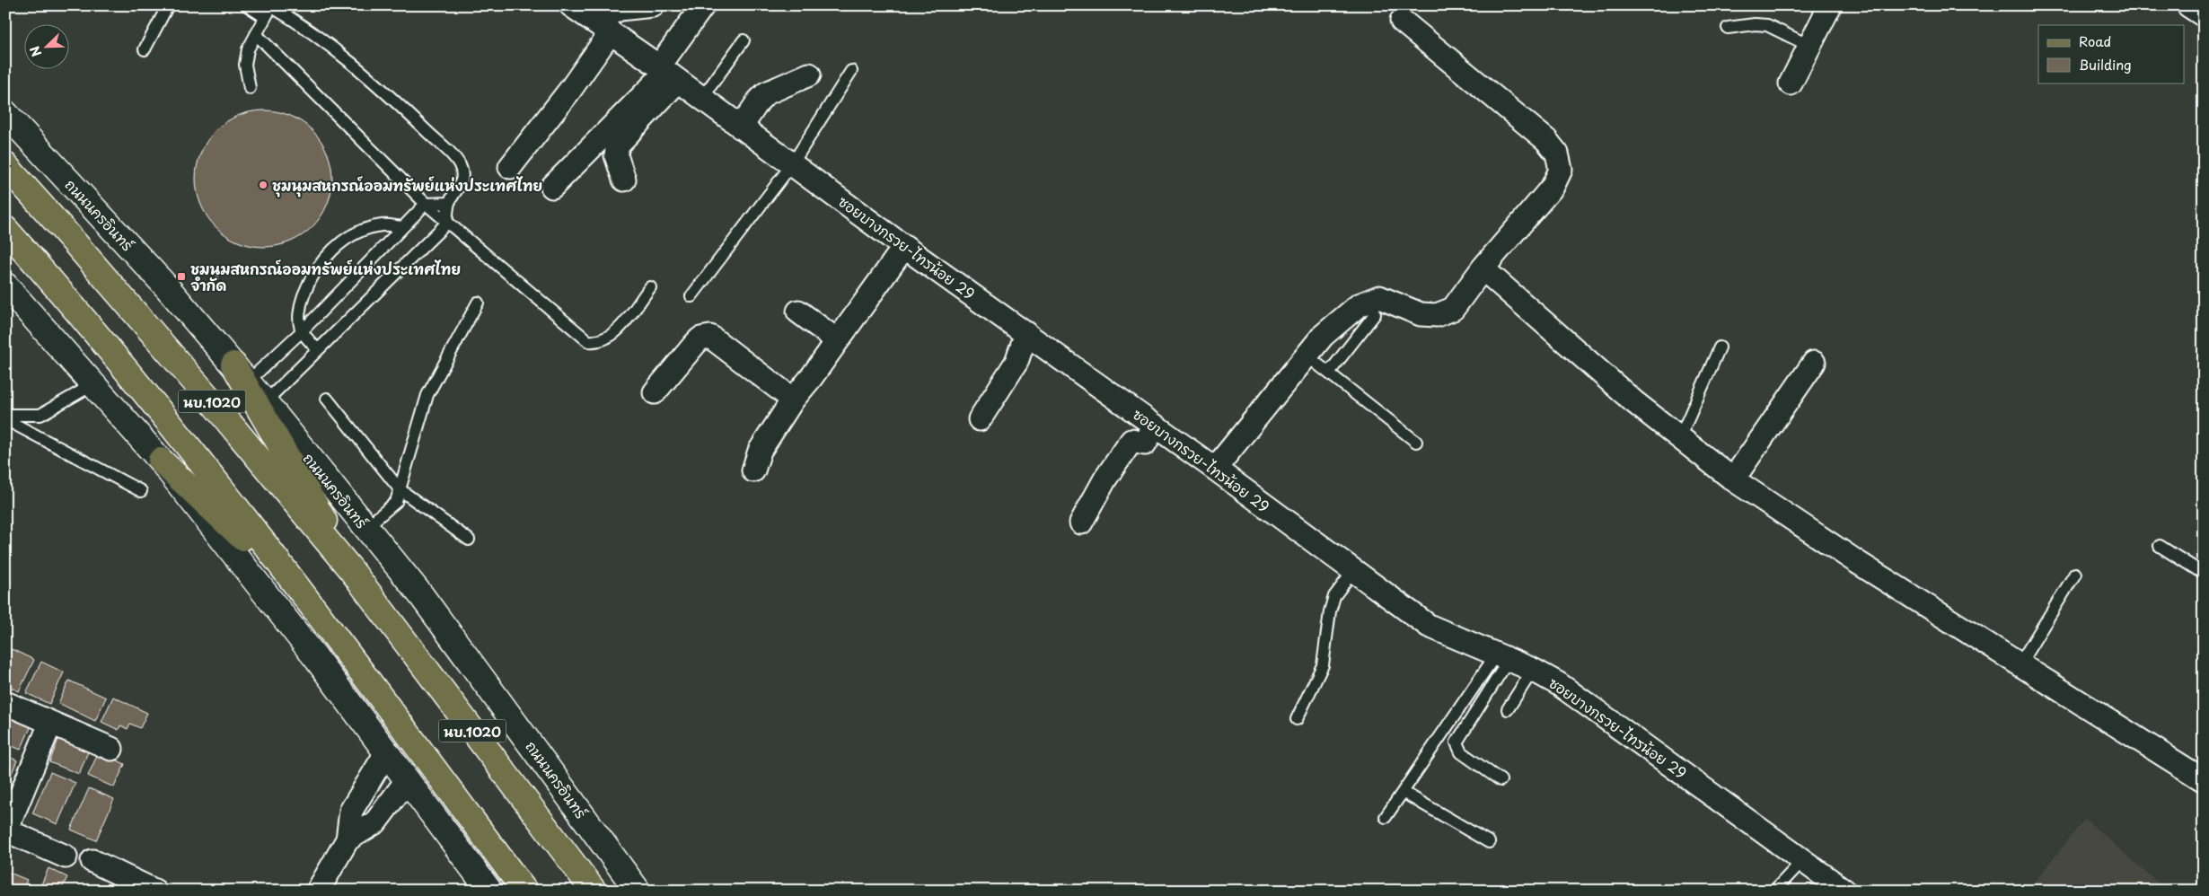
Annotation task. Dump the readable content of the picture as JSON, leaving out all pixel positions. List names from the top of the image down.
{
  "streets": {
    "main road": ["ถนนนครอินทร์", "นบ.1020"],
    "street": ["ซอยบางกรวย-ไทรน้อย 29"]
  },
  "places": {
    "other": ["ชุมนุมสหกรณ์ออมทรัพย์แห่งประเทศไทย"],
    "transit": ["ชุมนุมสหกรณ์ออมทรัพย์แห่งประเทศไทย จำกัด"]
  },
  "legend": ["Road", "Building"],
  "north": "bottom left"
}
